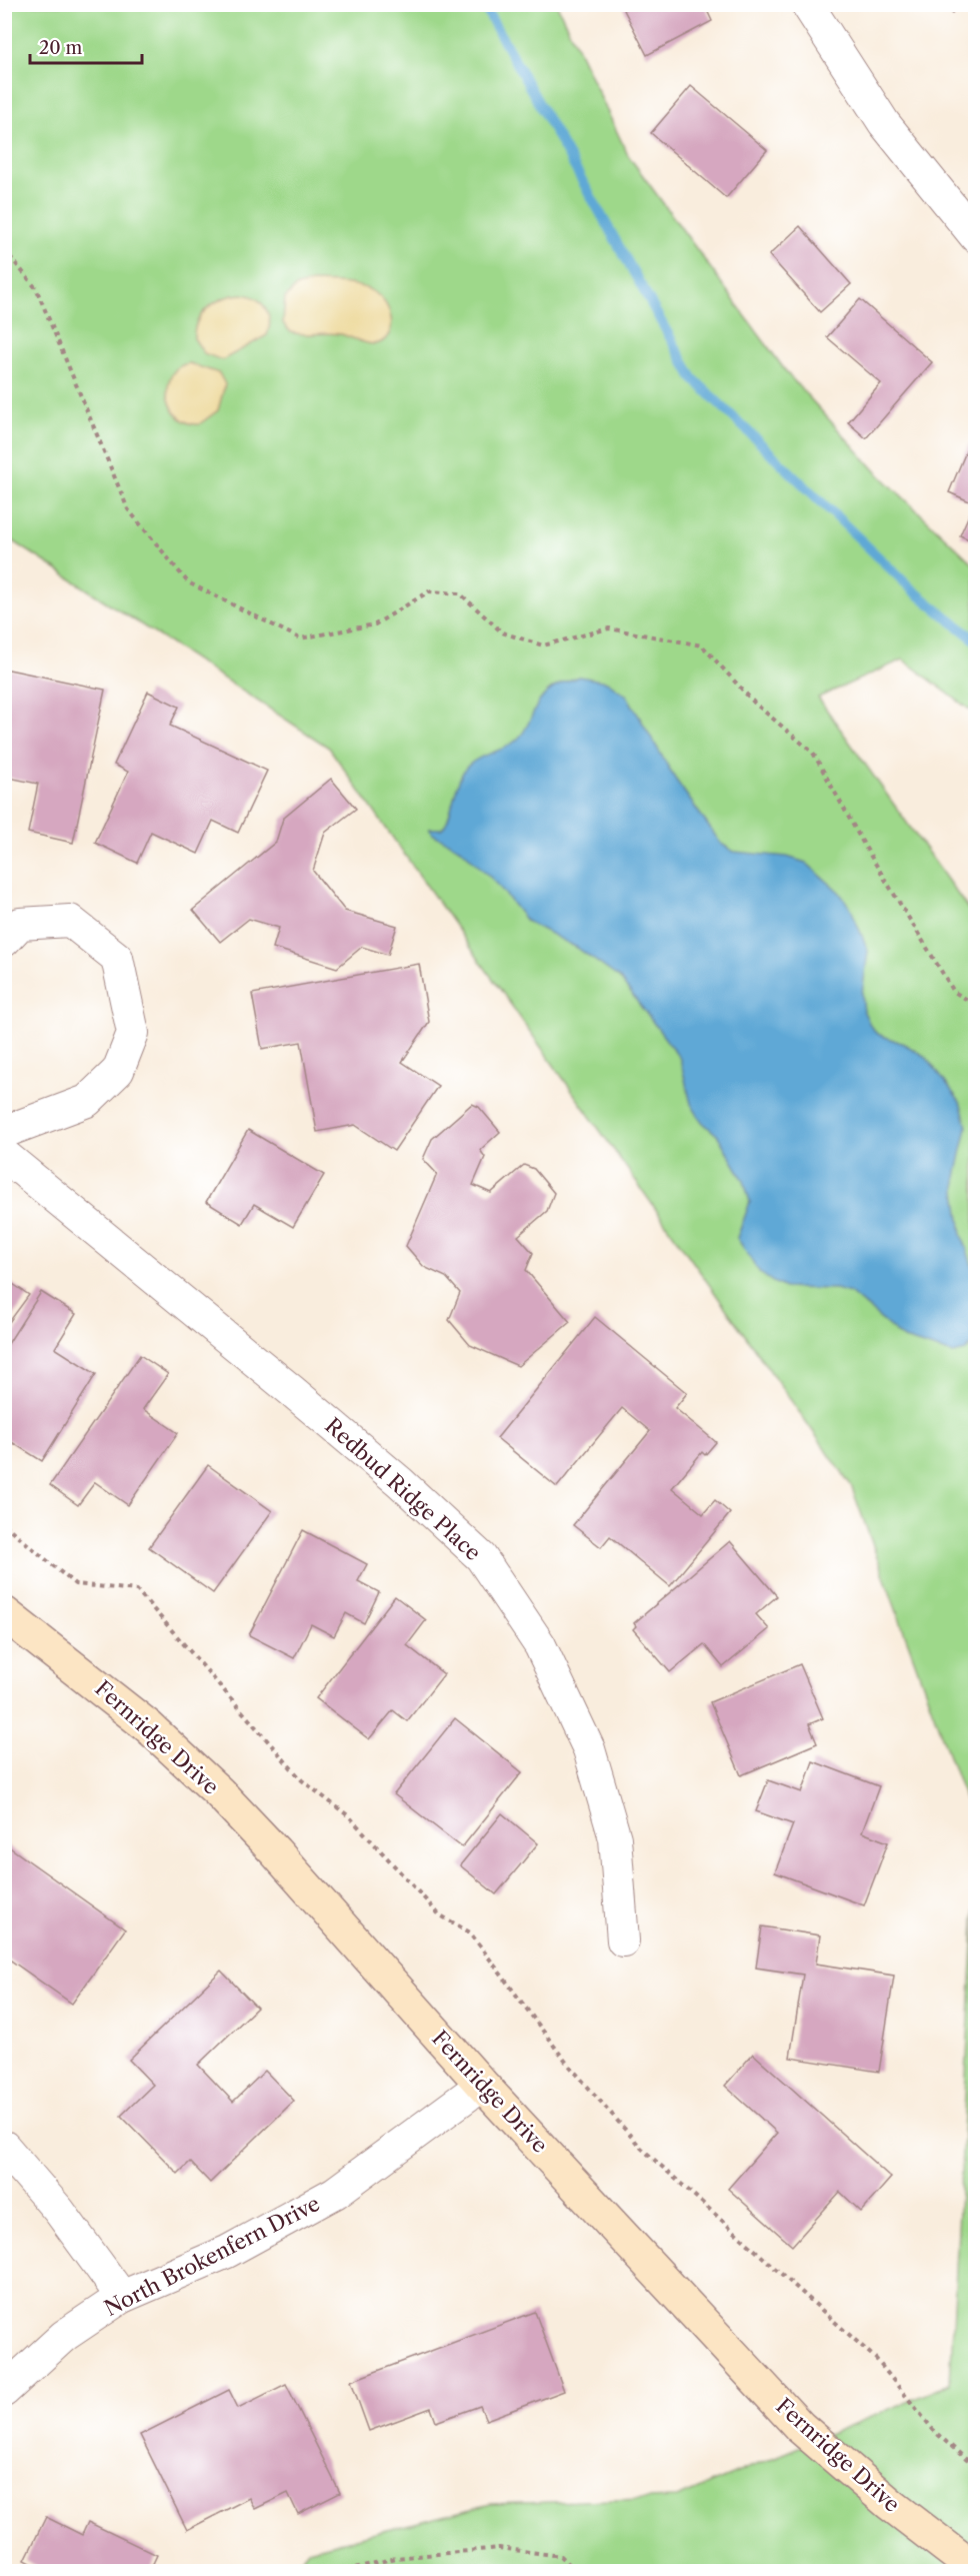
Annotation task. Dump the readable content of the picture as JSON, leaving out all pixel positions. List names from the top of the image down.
{
  "streets": {
    "street": ["Redbud Ridge Place", "Fernridge Drive", "North Brokenfern Drive"]
  },
  "crossings": [
    ["Fernridge Drive", "North Brokenfern Drive"]
  ],
  "scale_bar": "20 m"
}
